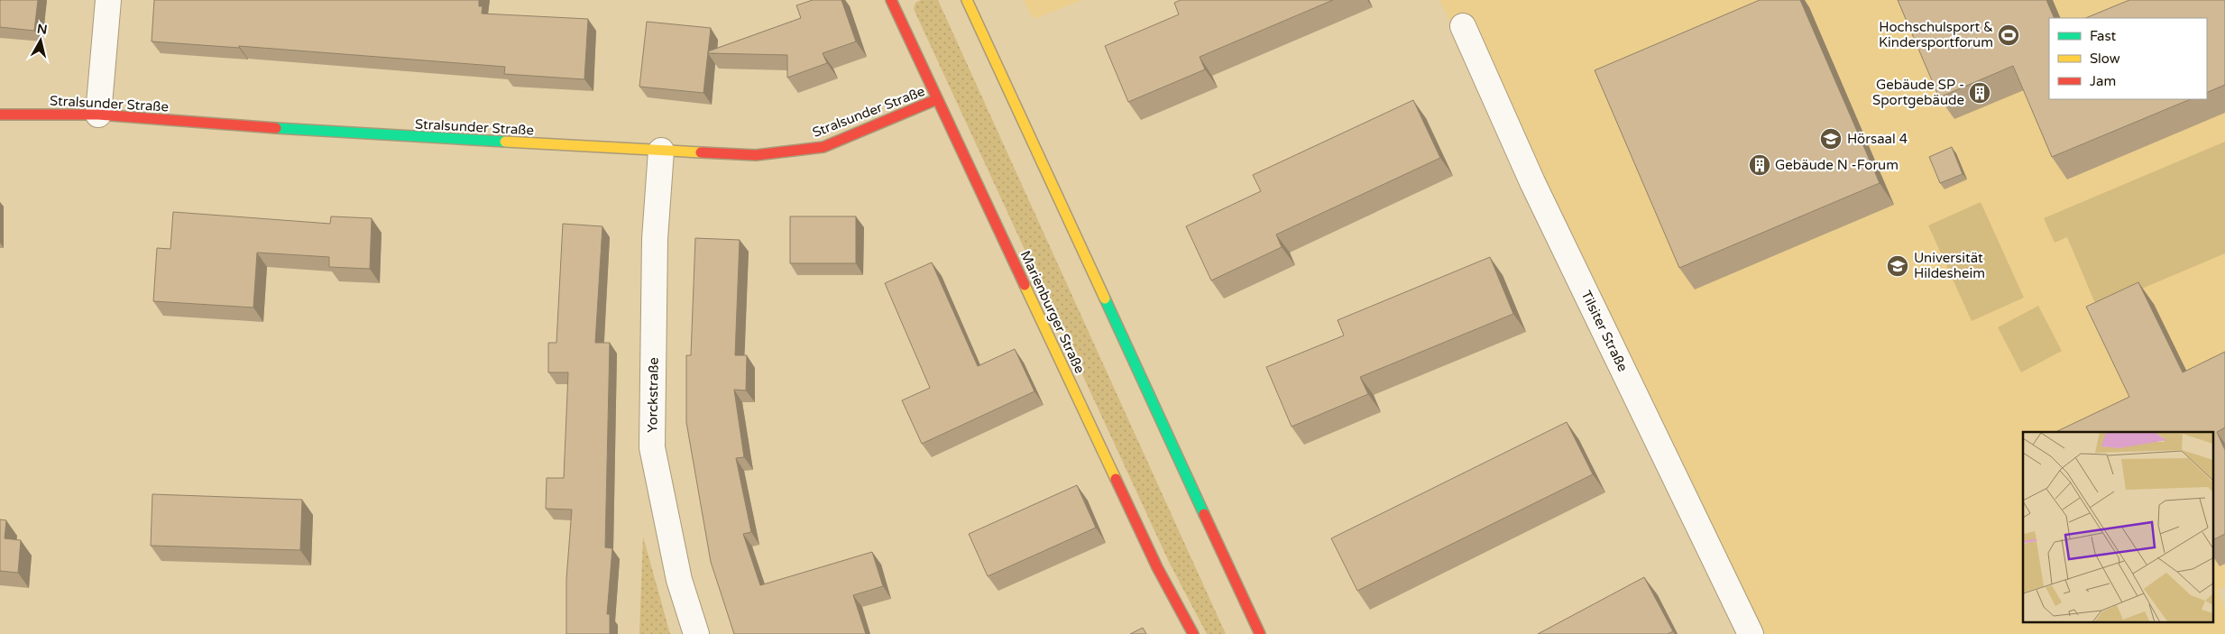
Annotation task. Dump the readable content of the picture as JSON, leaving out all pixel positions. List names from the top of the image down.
{
  "streets": {
    "street": [
      "Stralsunder Straße",
      "Marienburger Straße",
      "Tilsiter Straße",
      "Yorckstraße"
    ]
  },
  "crossings": [
    ["Stralsunder Straße", "Marienburger Straße"],
    ["Stralsunder Straße", "Yorckstraße"]
  ],
  "places": {
    "sports": ["Hochschulsport & Kindersportforum"],
    "building": ["Gebäude SP - Sportgebäude", "Gebäude N -Forum"],
    "school or university": ["Hörsaal 4", "Universität Hildesheim"]
  },
  "legend": ["Fast", "Slow", "Jam"],
  "north": "top"
}
